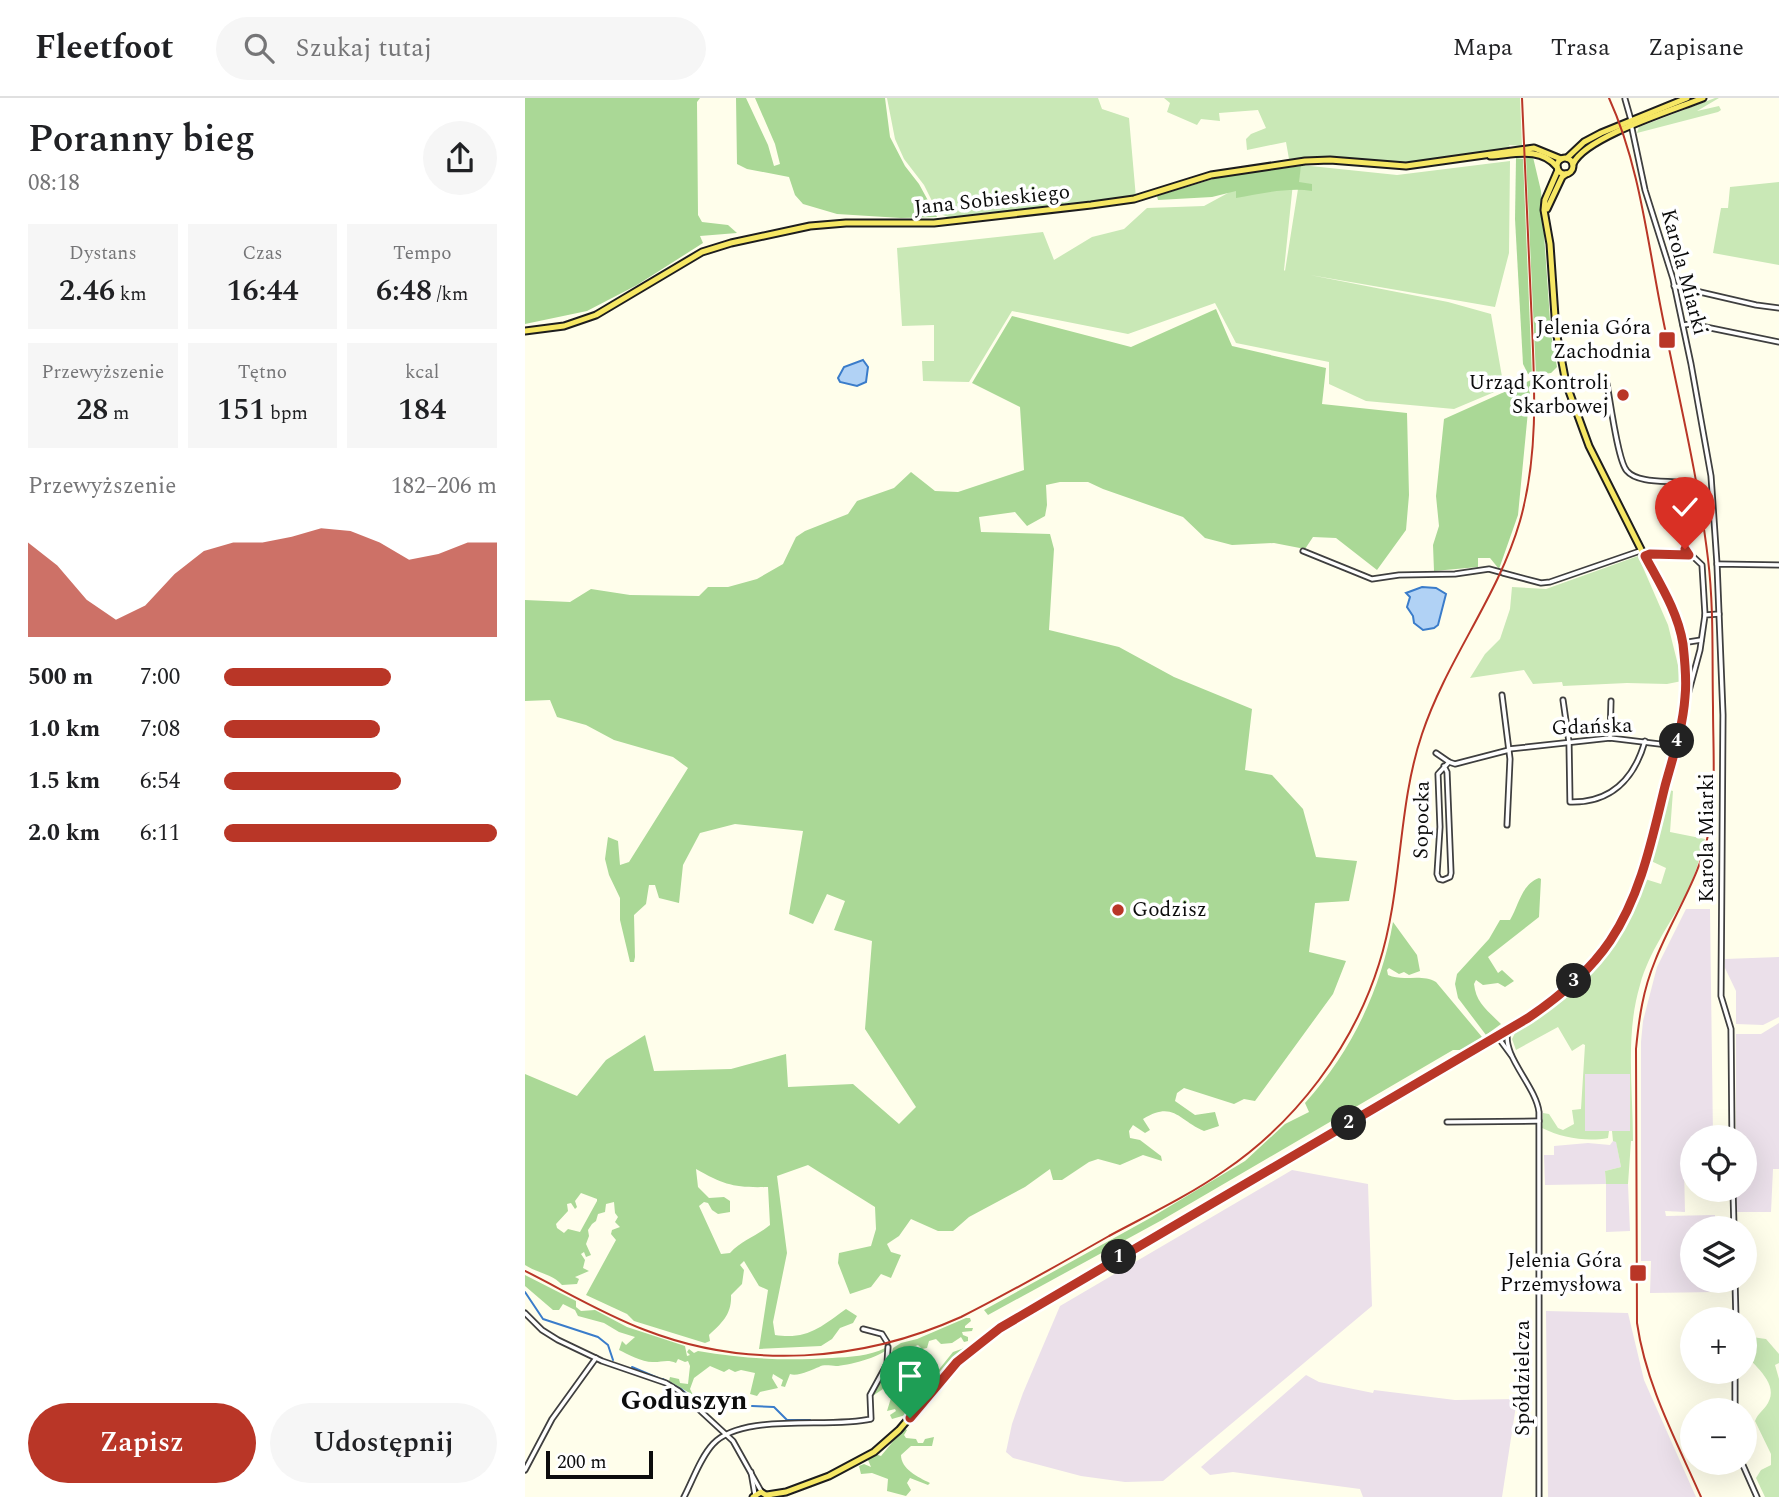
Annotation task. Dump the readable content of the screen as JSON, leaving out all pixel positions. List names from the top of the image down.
{
  "streets": {
    "main road": ["Jana Sobieskiego"],
    "street": [
      "Karola Miarki",
      "Gdańska",
      "Sopocka",
      "Spółdzielcza"
    ]
  },
  "crossings": [
    ["Gdańska", "Sopocka"]
  ],
  "districts": ["Goduszyn"],
  "places": {
    "transit": ["Jelenia Góra Zachodnia", "Jelenia Góra Przemysłowa"],
    "other": ["Urząd Kontroli Skarbowej", "Godzisz"]
  },
  "scale_bar": "200 m",
  "page": {
    "header": "Fleetfoot",
    "search": "Szukaj tutaj",
    "nav": ["Mapa", "Trasa", "Zapisane"],
    "heading": ["Poranny bieg", "08:18"],
    "stats": [
      ["Dystans", "2.46 km"],
      ["Czas", "16:44"],
      ["Tempo", "6:48 /km"],
      ["Przewyższenie", "28 m"],
      ["Tętno", "151 bpm"],
      ["kcal", "184"]
    ],
    "chart": ["Przewyższenie", "182–206 m"],
    "list": [
      {
        "name": "500 m",
        "note": "7:00"
      },
      {
        "name": "1.0 km",
        "note": "7:08"
      },
      {
        "name": "1.5 km",
        "note": "6:54"
      },
      {
        "name": "2.0 km",
        "note": "6:11"
      }
    ],
    "pins": [
      "4",
      "3",
      "2",
      "1"
    ],
    "map_buttons": ["+", "−"],
    "buttons": ["Zapisz", "Udostępnij"],
    "scale": "200 m"
  }
}
